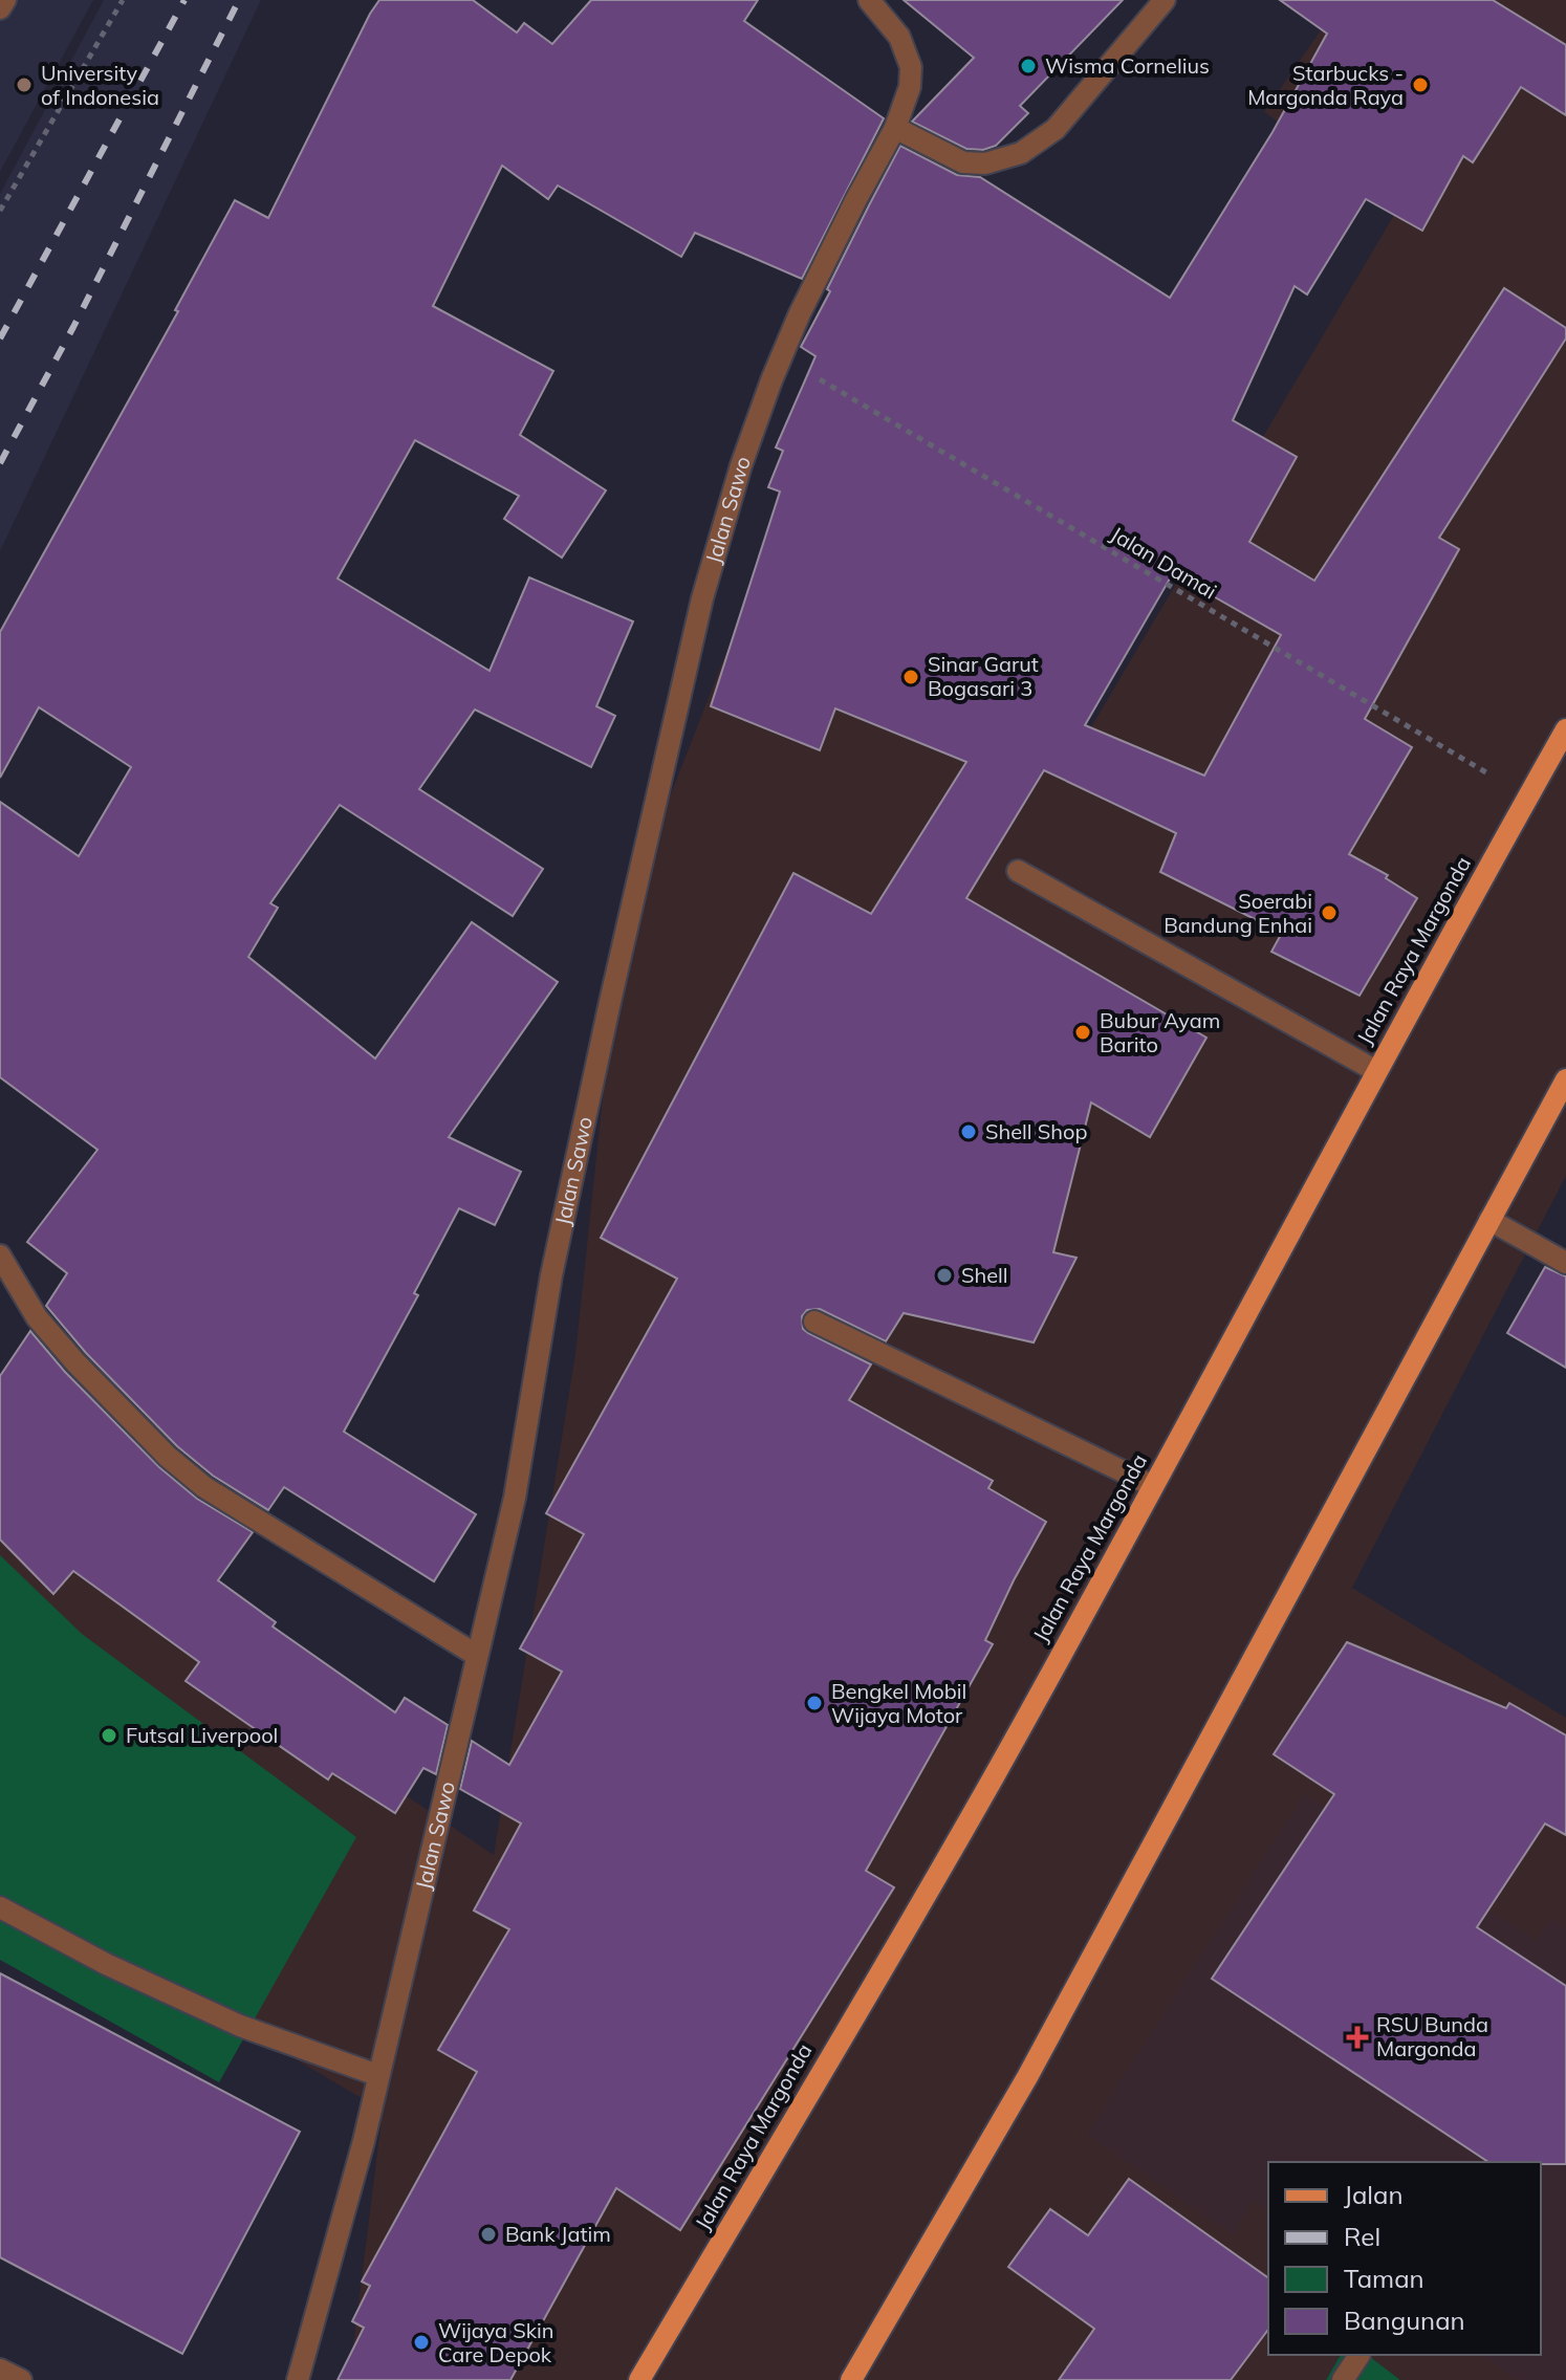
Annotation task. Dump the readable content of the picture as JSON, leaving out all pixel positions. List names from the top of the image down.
{
  "streets": {
    "main road": ["Jalan Raya Margonda"],
    "street": ["Jalan Sawo"],
    "path": ["Jalan Damai"]
  },
  "crossings": [
    ["Jalan Sawo", "Jalan Damai"],
    ["Jalan Damai", "Jalan Raya Margonda"]
  ],
  "places": {
    "other": [
      "Wisma Cornelius",
      "University of Indonesia",
      "Starbucks - Margonda Raya",
      "Sinar Garut Bogasari 3",
      "Soerabi Bandung Enhai",
      "Bubur Ayam Barito",
      "Shell Shop",
      "Shell",
      "Bengkel Mobil Wijaya Motor",
      "Futsal Liverpool",
      "Bank Jatim",
      "Wijaya Skin Care Depok"
    ],
    "health": ["RSU Bunda Margonda"]
  },
  "legend": [
    "Jalan",
    "Rel",
    "Taman",
    "Bangunan"
  ]
}
